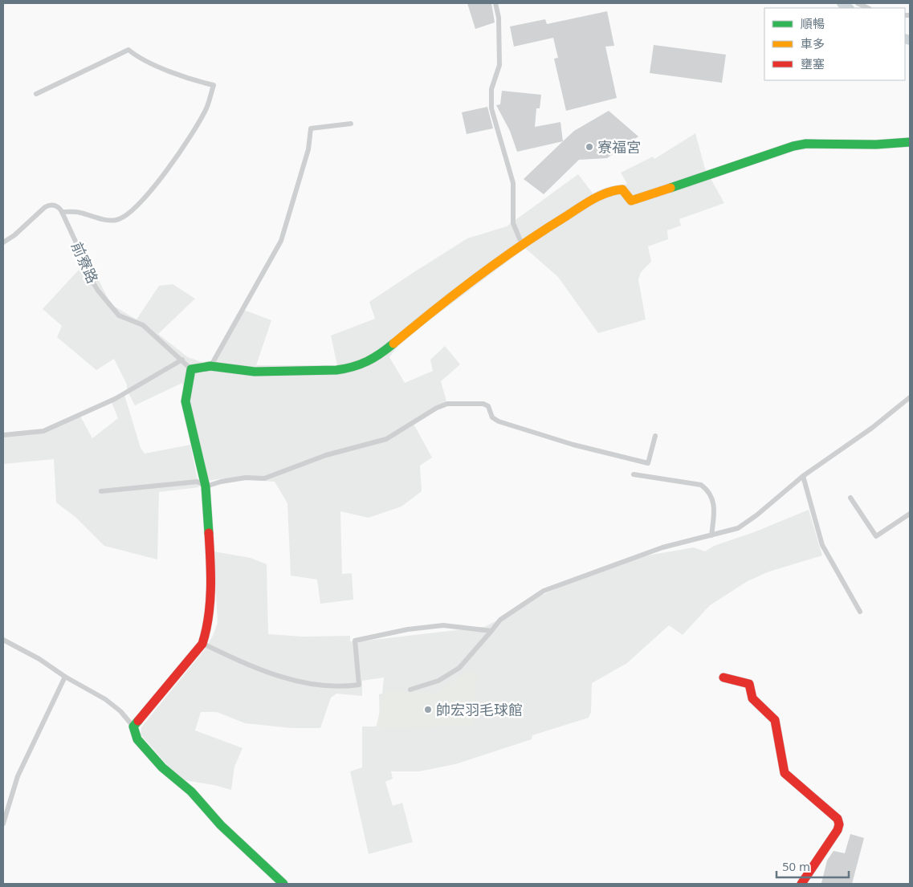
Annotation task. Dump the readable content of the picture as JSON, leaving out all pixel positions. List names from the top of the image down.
{
  "streets": {
    "lane": ["前寮路"]
  },
  "places": ["寮福宮", "帥宏羽毛球館"],
  "legend": ["順暢", "車多", "壅塞"],
  "scale_bar": "50 m"
}
